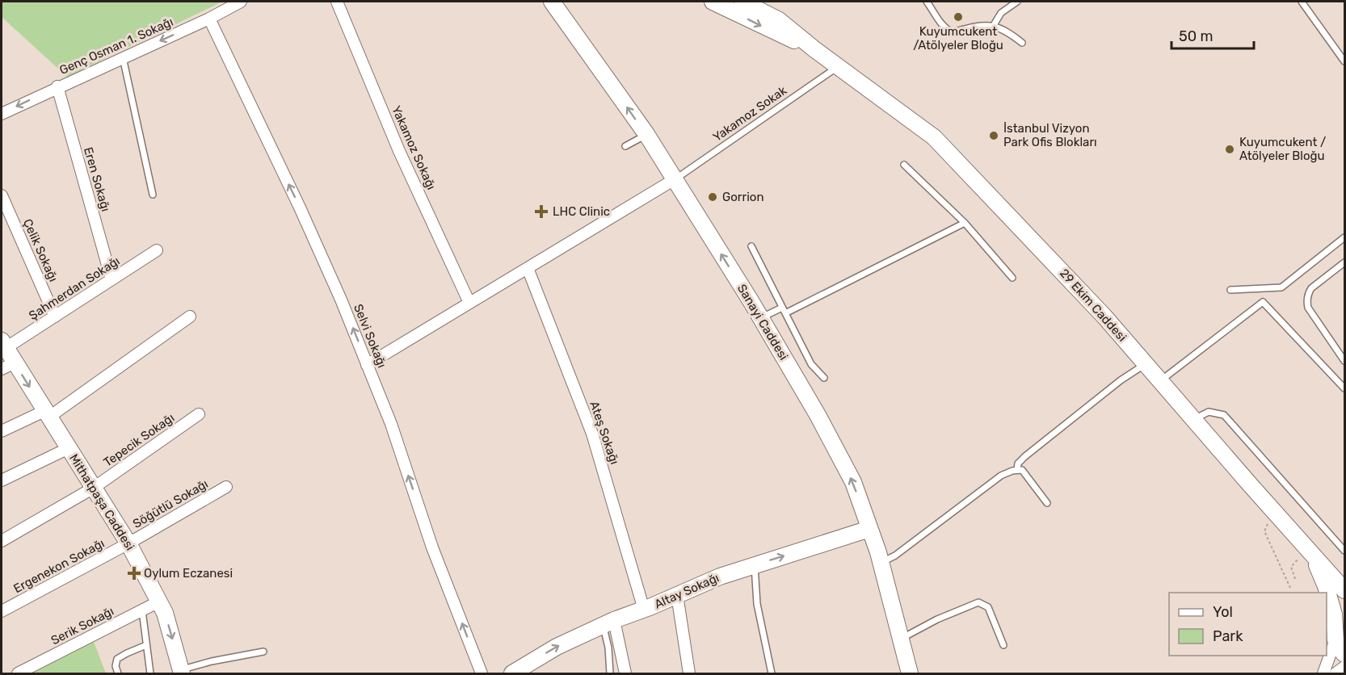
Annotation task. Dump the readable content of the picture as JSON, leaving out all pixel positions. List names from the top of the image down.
{
  "streets": {
    "main road": [
      "29 Ekim Caddesi",
      "Sanayi Caddesi",
      "Mithatpaşa Caddesi",
      "Altay Sokağı"
    ],
    "street": [
      "Genç Osman 1. Sokağı",
      "Yakamoz Sokağı",
      "Eren Sokağı",
      "Çelik Sokağı",
      "Şahmerdan Sokağı",
      "Selvi Sokağı",
      "Ateş Sokağı",
      "Tepecik Sokağı",
      "Söğütlü Sokağı",
      "Ergenekon Sokağı",
      "Serik Sokağı"
    ],
    "lane": ["Yakamoz Sokak"]
  },
  "crossings": [
    ["Genç Osman 1. Sokağı", "Eren Sokağı"],
    ["Genç Osman 1. Sokağı", "Selvi Sokağı"],
    ["Yakamoz Sokak", "29 Ekim Caddesi"],
    ["Yakamoz Sokak", "Sanayi Caddesi"],
    ["Eren Sokağı", "Şahmerdan Sokağı"],
    ["Çelik Sokağı", "Şahmerdan Sokağı"],
    ["Şahmerdan Sokağı", "Mithatpaşa Caddesi"],
    ["Sanayi Caddesi", "Altay Sokağı"],
    ["Ateş Sokağı", "Altay Sokağı"],
    ["Tepecik Sokağı", "Mithatpaşa Caddesi"],
    ["Mithatpaşa Caddesi", "Söğütlü Sokağı"],
    ["Mithatpaşa Caddesi", "Ergenekon Sokağı"],
    ["Mithatpaşa Caddesi", "Serik Sokağı"],
    ["Söğütlü Sokağı", "Ergenekon Sokağı"]
  ],
  "one_way": [
    "Genç Osman 1. Sokağı",
    "Sanayi Caddesi",
    "Selvi Sokağı",
    "Mithatpaşa Caddesi",
    "Altay Sokağı"
  ],
  "places": {
    "other": [
      "Kuyumcukent /Atölyeler Bloğu",
      "İstanbul Vizyon Park Ofis Blokları",
      "Kuyumcukent / Atölyeler Bloğu",
      "Gorrion"
    ],
    "health": ["LHC Clinic", "Oylum Eczanesi"]
  },
  "legend": ["Yol", "Park"],
  "scale_bar": "50 m"
}
